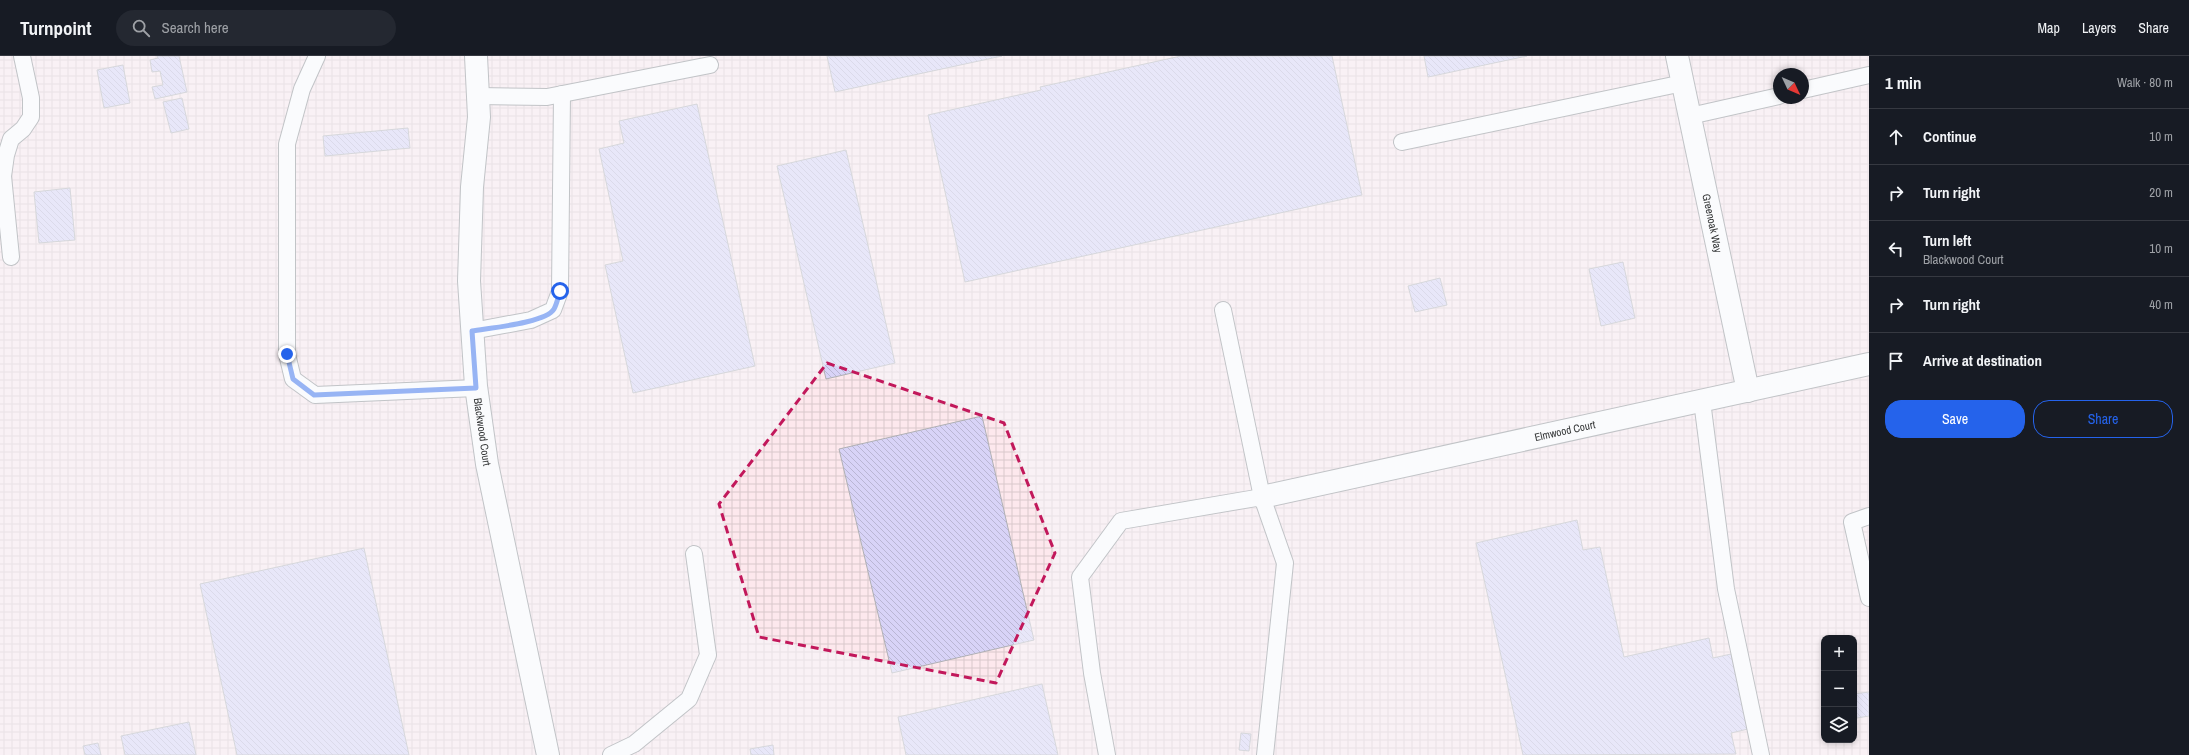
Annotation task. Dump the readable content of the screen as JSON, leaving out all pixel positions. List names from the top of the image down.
{
  "streets": {
    "street": ["Greenoak Way", "Elmwood Court", "Blackwood Court"]
  },
  "crossings": [
    ["Greenoak Way", "Elmwood Court"]
  ],
  "north": "bottom right",
  "page": {
    "header": "Turnpoint",
    "search": "Search here",
    "nav": ["Map", "Layers", "Share"],
    "heading": ["1 min", "Walk · 80 m"],
    "list": [
      ["Continue", "10 m"],
      ["Turn right", "20 m"],
      ["Turn left", "Blackwood Court", "10 m"],
      ["Turn right", "40 m"],
      "Arrive at destination"
    ],
    "buttons": ["Save", "Share"],
    "map_buttons": ["+", "−"]
  }
}
